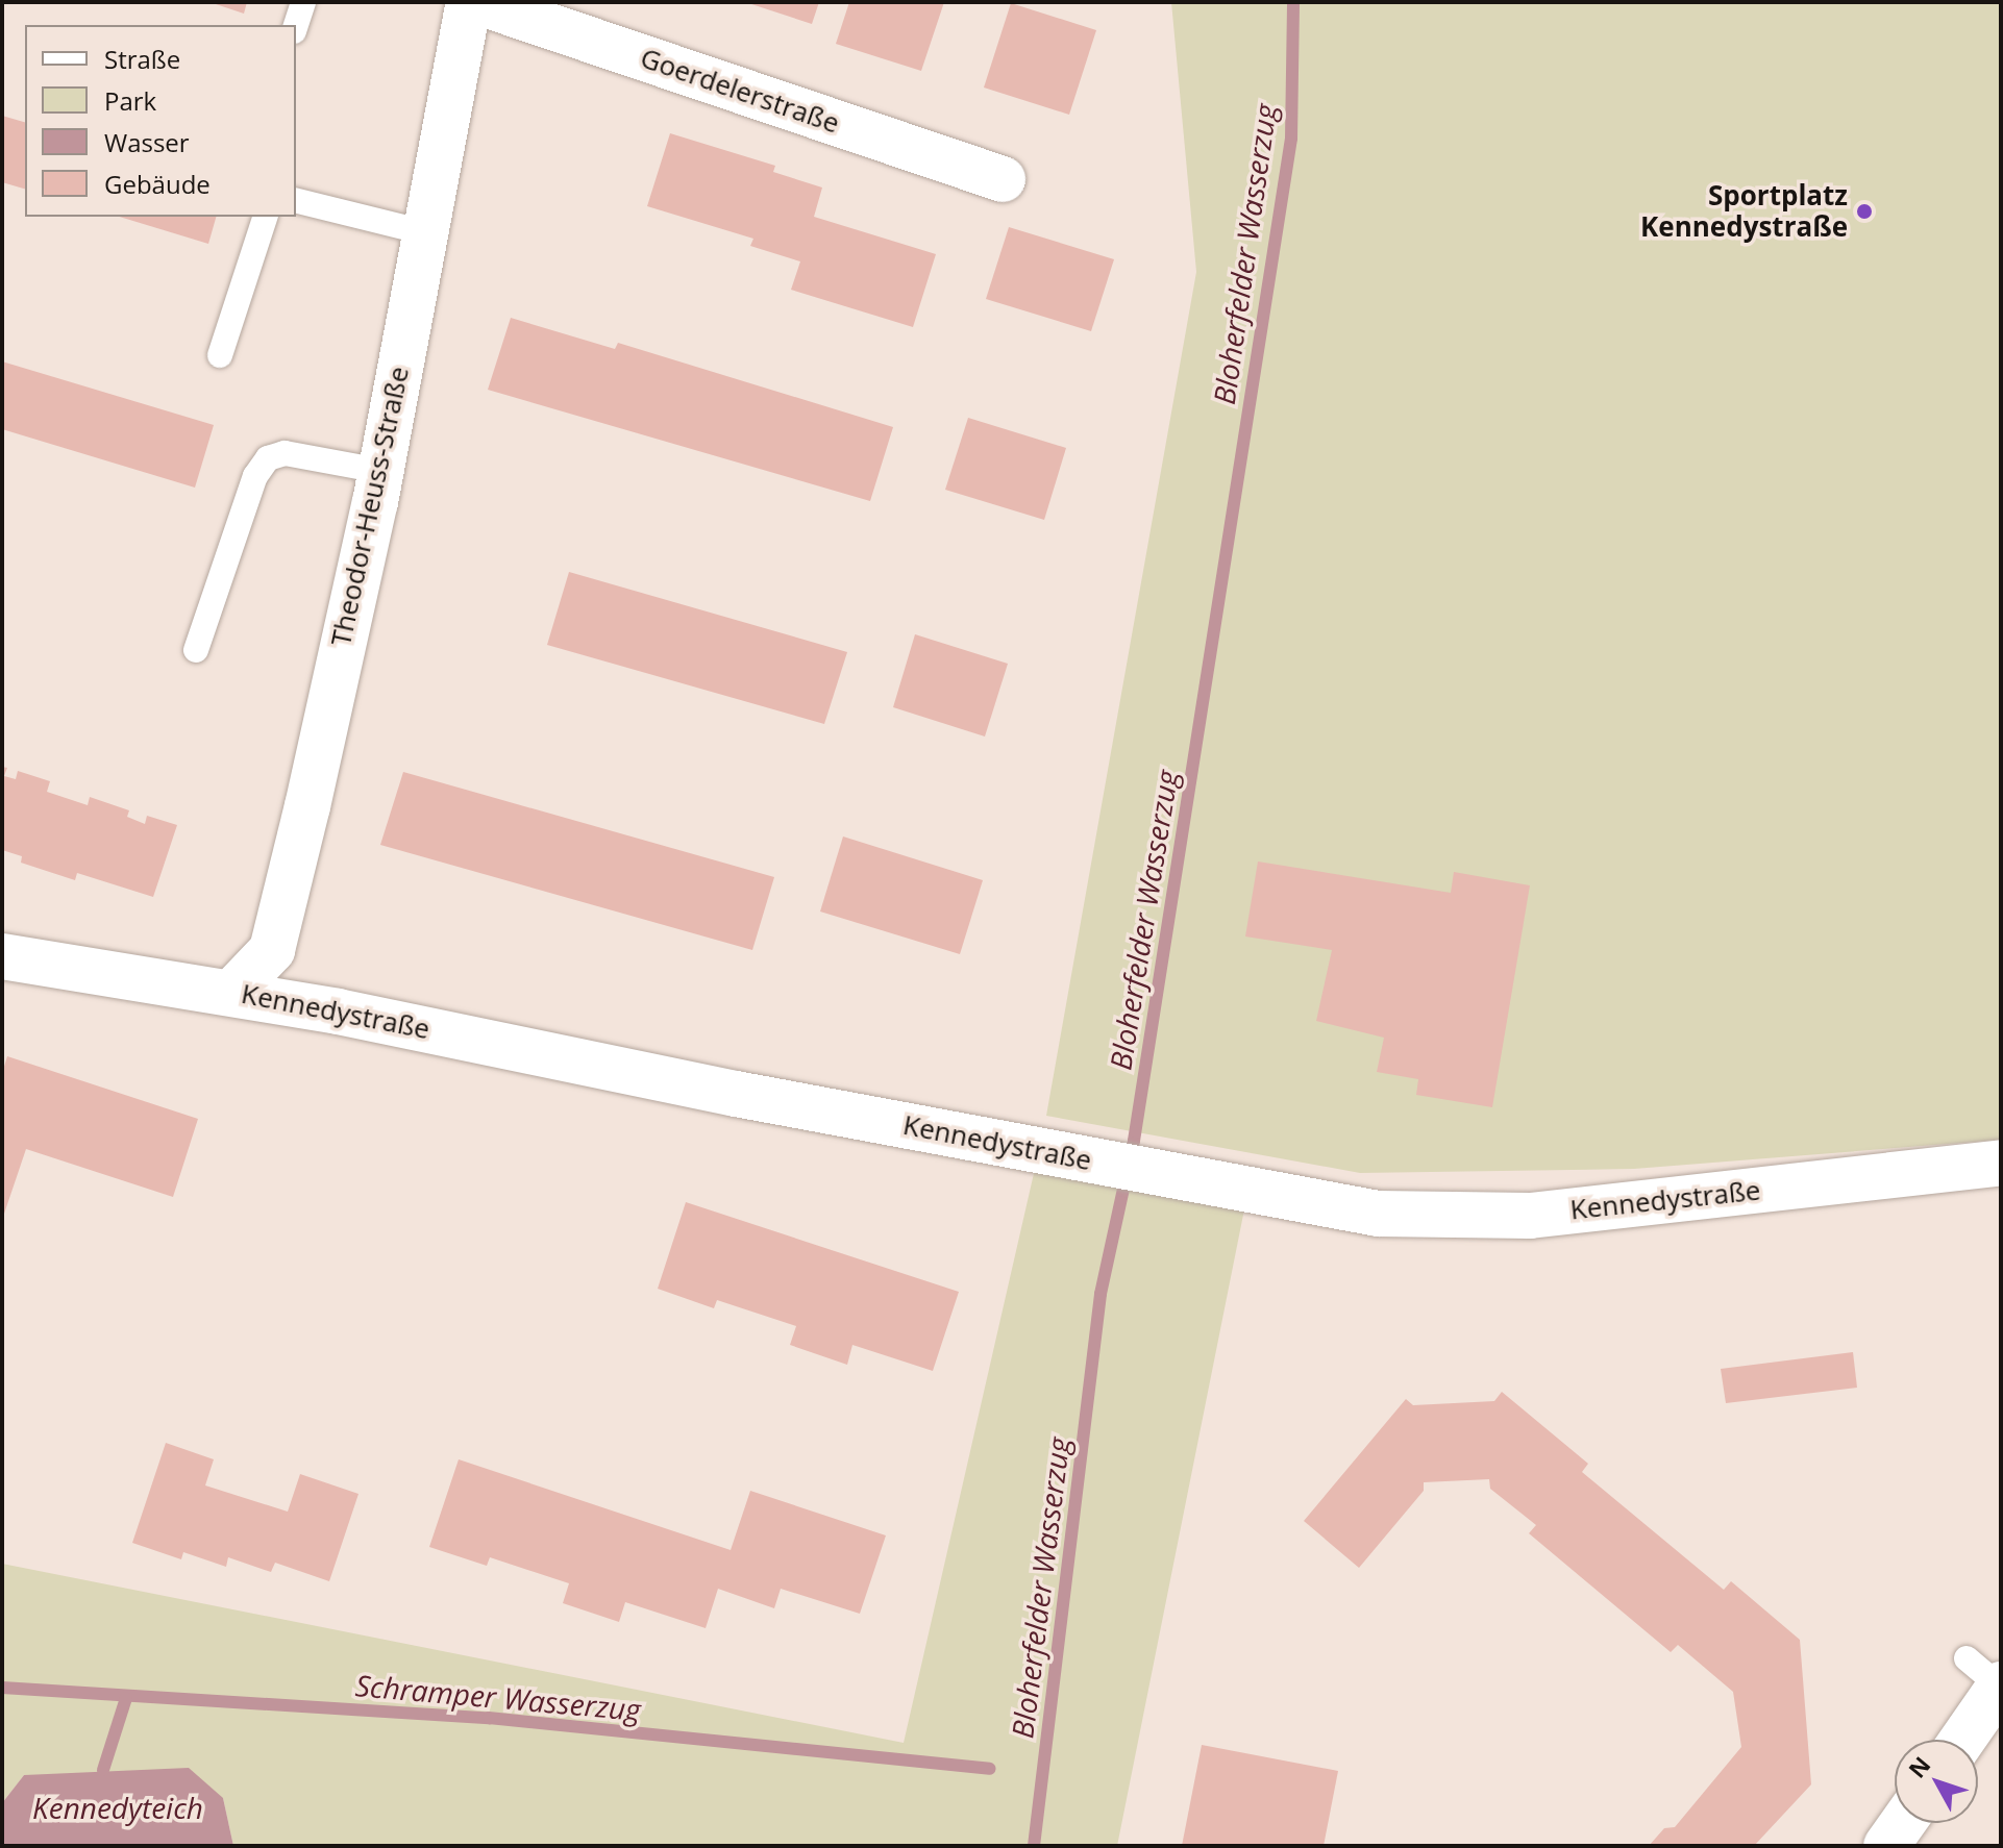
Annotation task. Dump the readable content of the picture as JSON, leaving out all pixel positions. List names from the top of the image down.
{
  "streets": {
    "street": ["Goerdelerstraße", "Theodor-Heuss-Straße", "Kennedystraße"]
  },
  "crossings": [
    ["Theodor-Heuss-Straße", "Kennedystraße"]
  ],
  "water": ["Bloherfelder Wasserzug", "Schramper Wasserzug", "Kennedyteich"],
  "places": ["Sportplatz Kennedystraße"],
  "legend": [
    "Straße",
    "Park",
    "Wasser",
    "Gebäude"
  ],
  "north": "top left"
}
